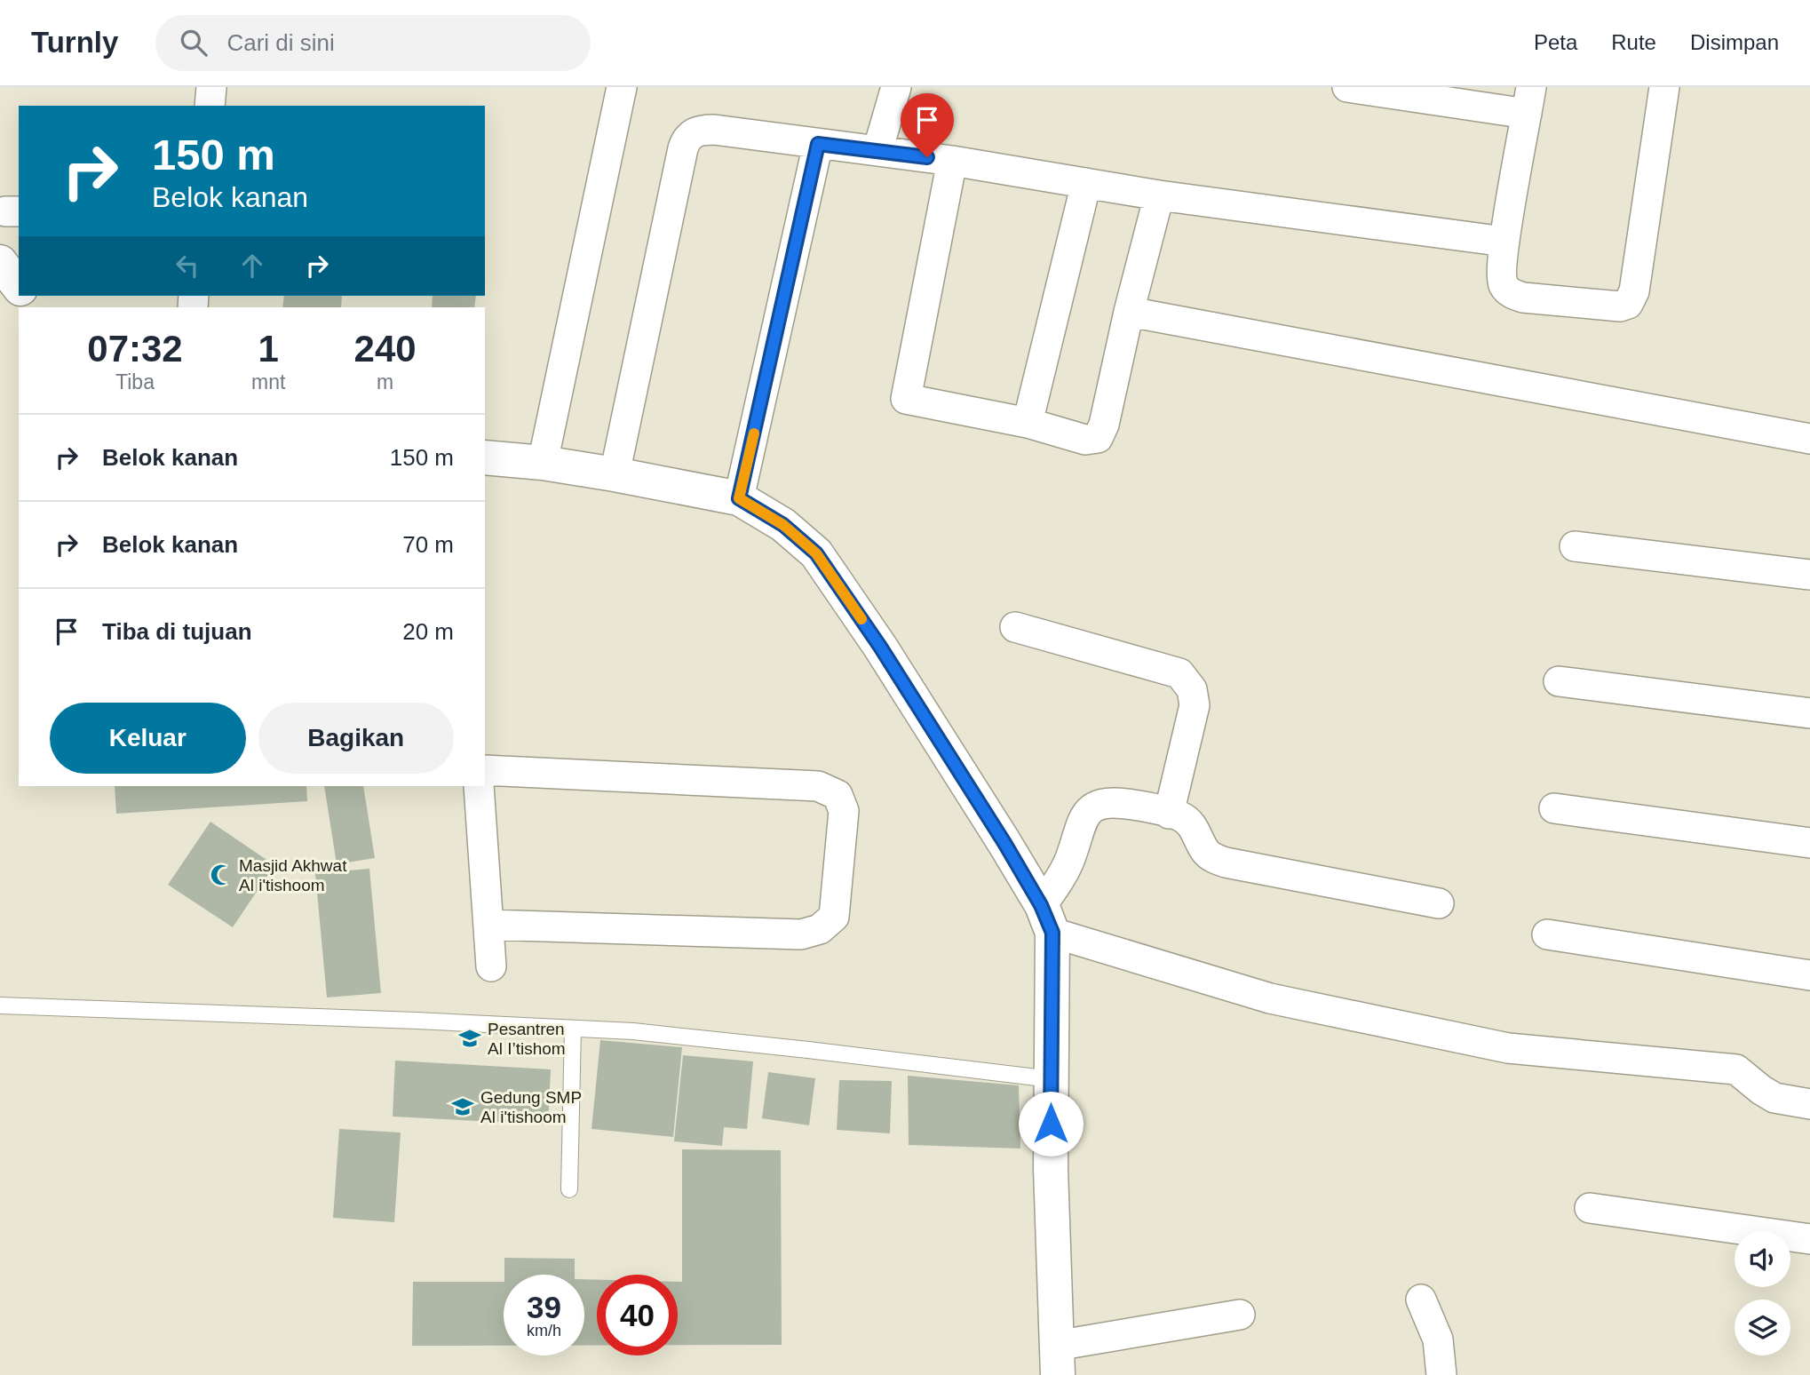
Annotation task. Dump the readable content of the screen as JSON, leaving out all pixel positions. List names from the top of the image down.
{
  "places": {
    "mosque": ["Masjid Akhwat Al i'tishoom"],
    "school or university": ["Pesantren Al I’tishom", "Gedung SMP Al i'tishoom"]
  },
  "page": {
    "header": "Turnly",
    "search": "Cari di sini",
    "nav": ["Peta", "Rute", "Disimpan"],
    "turn": ["150 m", "Belok kanan"],
    "eta": [
      "07:32",
      "Tiba",
      "1",
      "mnt",
      "240",
      "m"
    ],
    "list": [
      {
        "name": "Belok kanan",
        "value": "150 m"
      },
      {
        "name": "Belok kanan",
        "value": "70 m"
      },
      {
        "name": "Tiba di tujuan",
        "value": "20 m"
      }
    ],
    "buttons": ["Keluar", "Bagikan"],
    "speed": "39 km/h",
    "limit": "40"
  }
}
